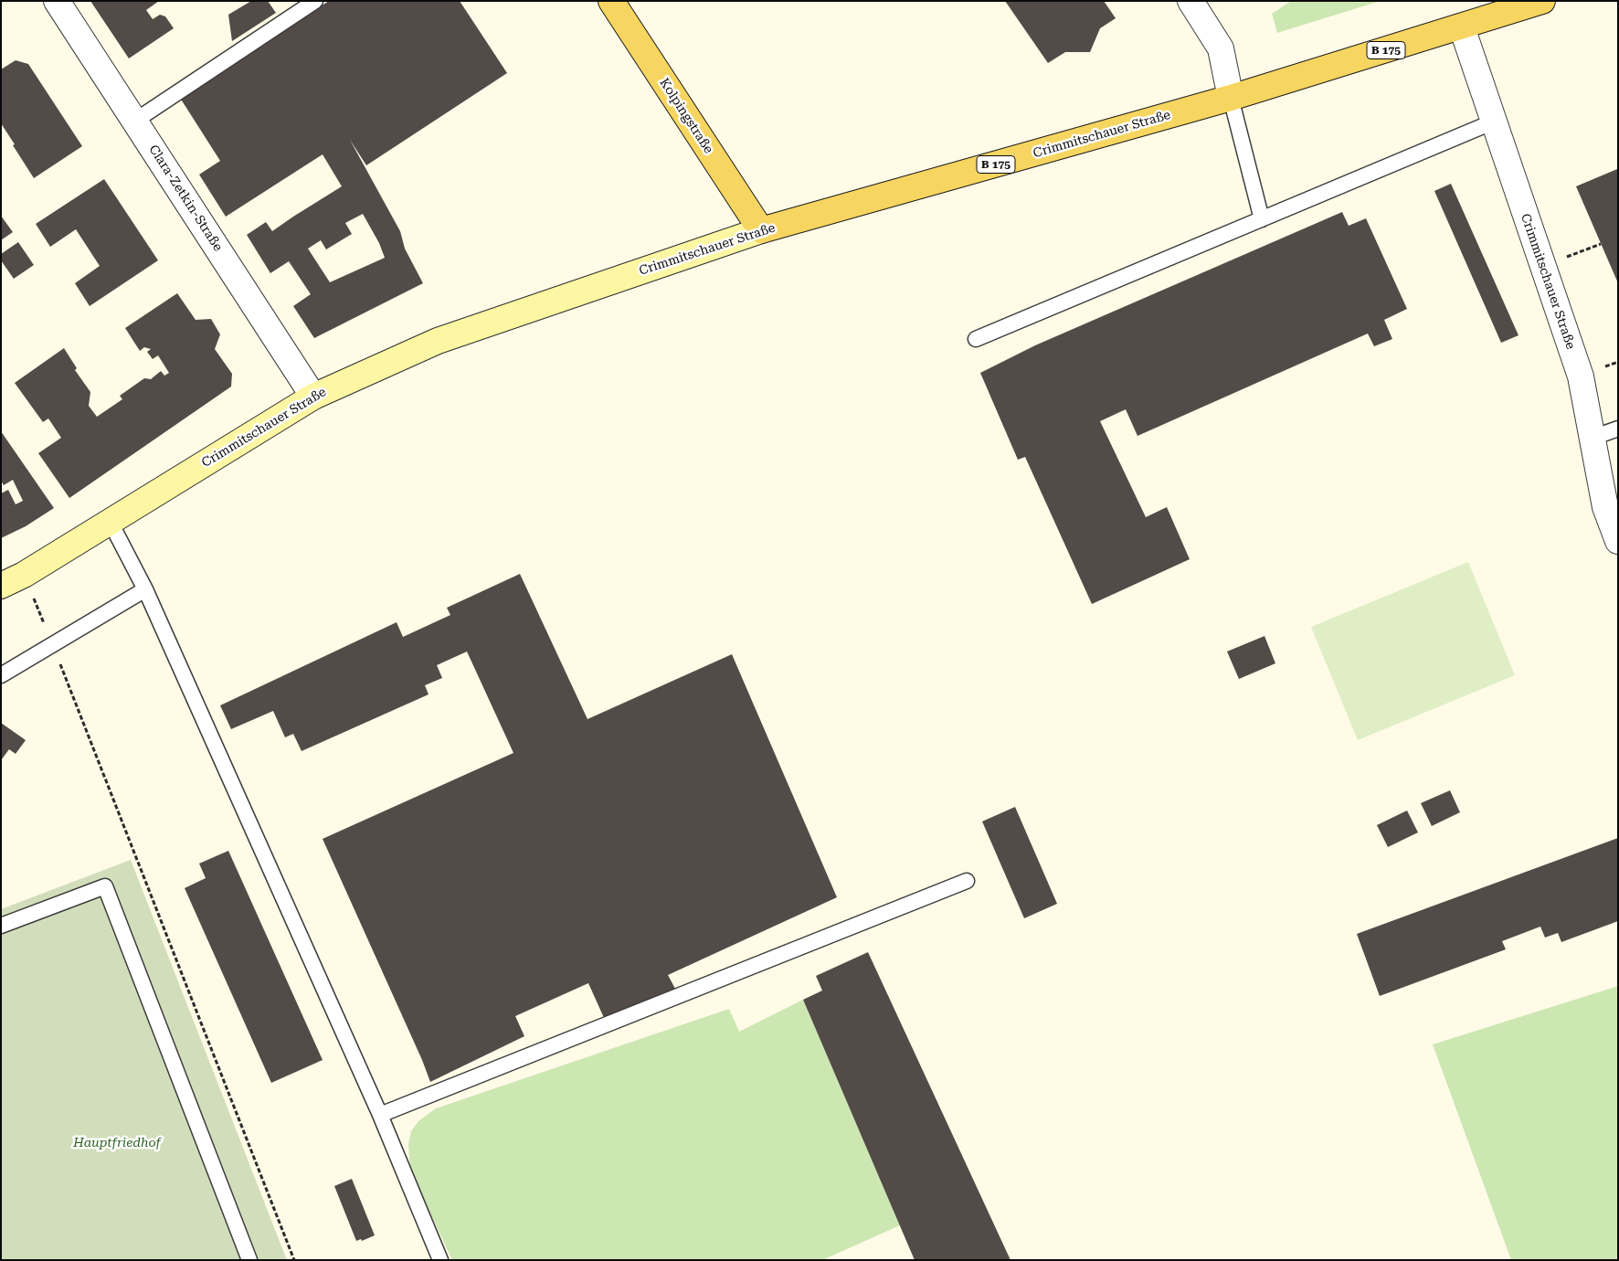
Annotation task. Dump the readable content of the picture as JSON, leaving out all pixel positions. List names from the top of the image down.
{
  "streets": {
    "main road": ["B 175", "Kolpingstraße", "Crimmitschauer Straße"],
    "street": ["Clara-Zetkin-Straße"]
  },
  "crossings": [
    ["Kolpingstraße", "Crimmitschauer Straße"],
    ["Crimmitschauer Straße", "Clara-Zetkin-Straße"]
  ],
  "parks": ["Hauptfriedhof"]
}
